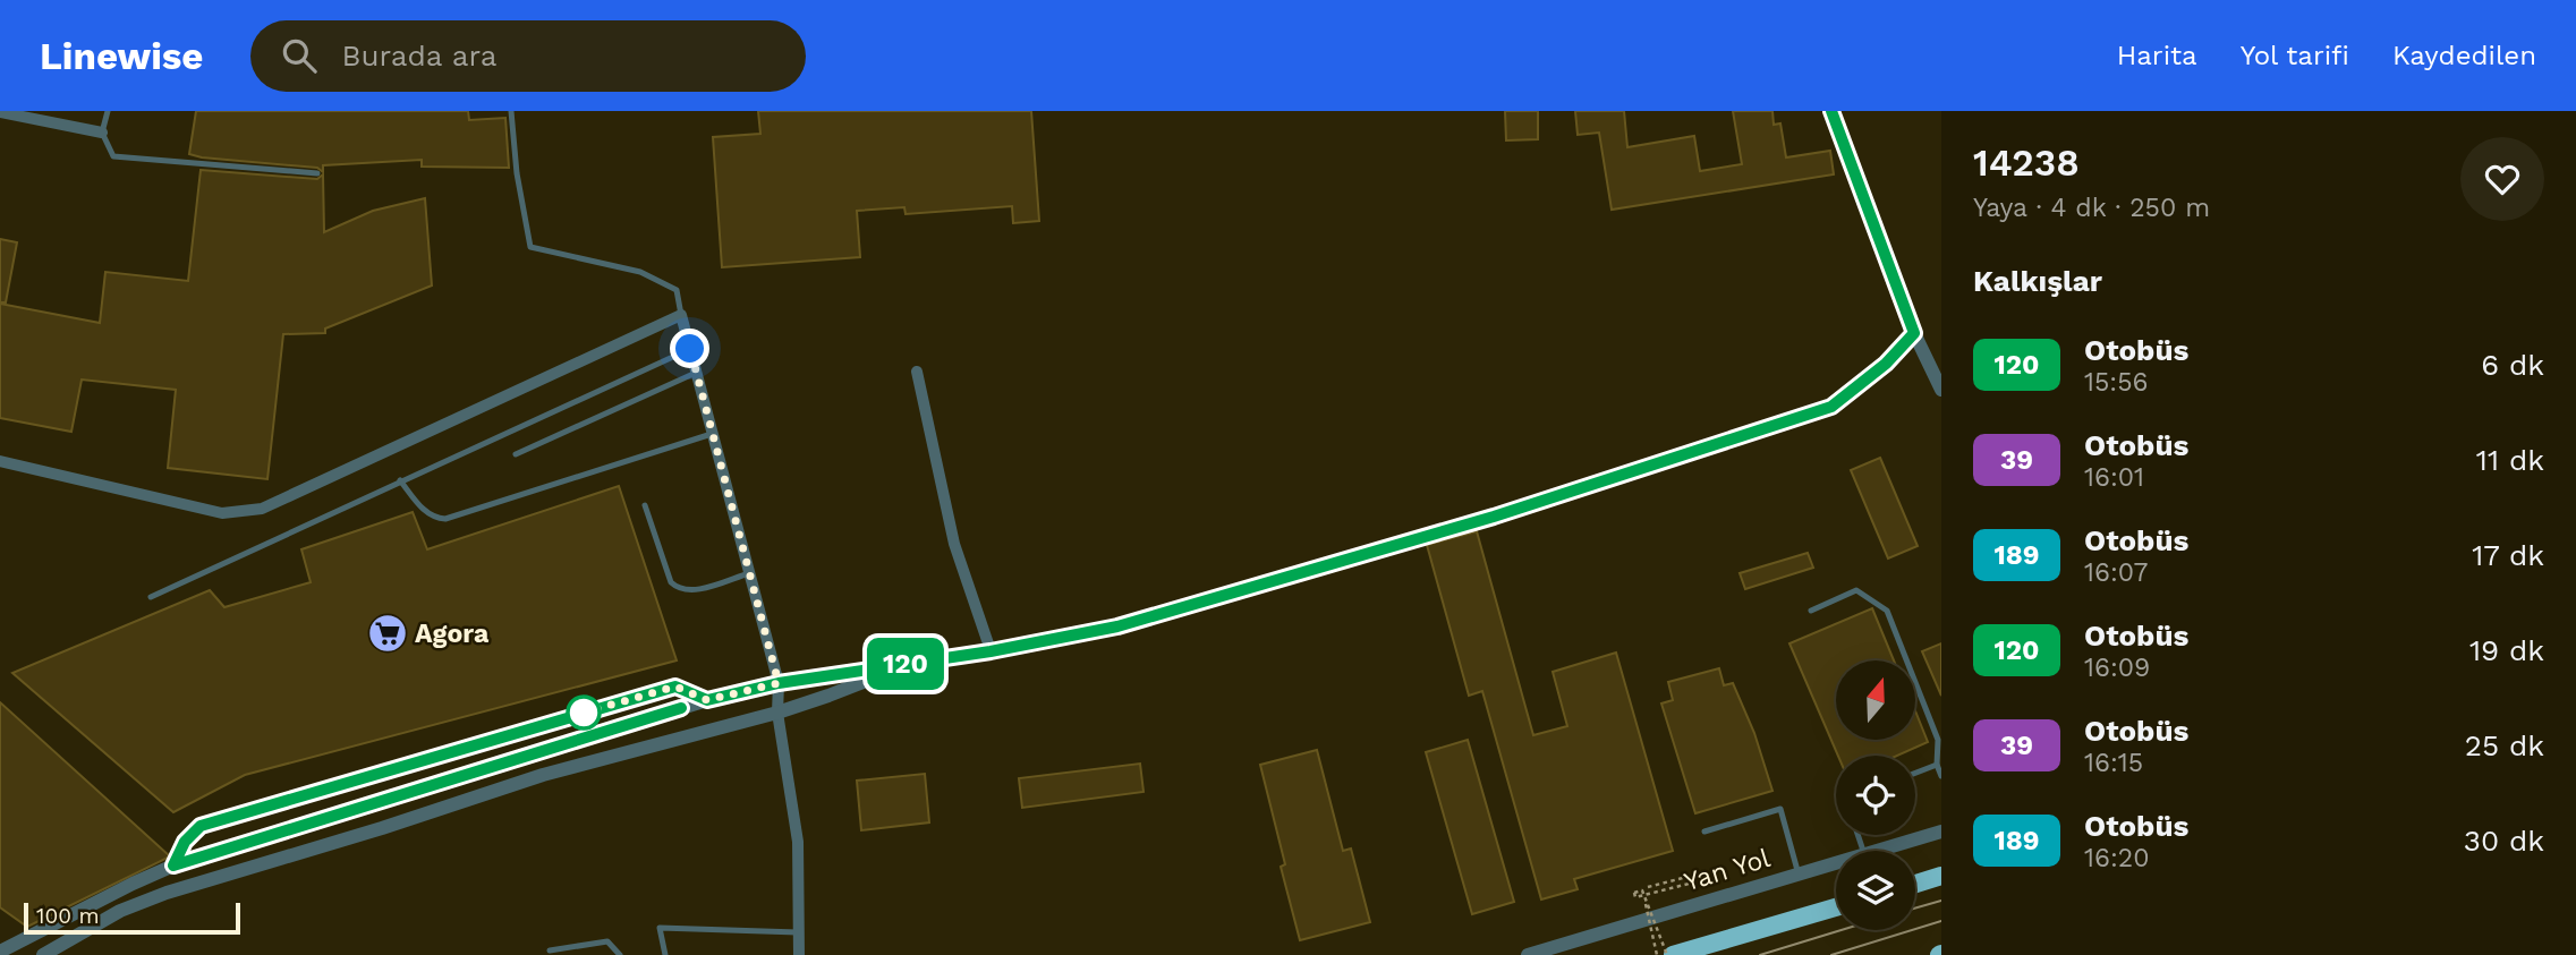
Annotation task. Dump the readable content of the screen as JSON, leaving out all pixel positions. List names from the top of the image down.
{
  "streets": {
    "street": ["Yan Yol"]
  },
  "places": {
    "supermarket": ["Agora"]
  },
  "lines": ["bus line 120"],
  "scale_bar": "100 m",
  "north": "top",
  "page": {
    "header": "Linewise",
    "search": "Burada ara",
    "nav": ["Harita", "Yol tarifi", "Kaydedilen"],
    "on_map": "120",
    "heading": [
      ["14238", "Yaya · 4 dk · 250 m"],
      "Kalkışlar"
    ],
    "list": [
      {
        "mark": "120",
        "name": "Otobüs",
        "note": "15:56",
        "value": "6 dk"
      },
      {
        "mark": "39",
        "name": "Otobüs",
        "note": "16:01",
        "value": "11 dk"
      },
      {
        "mark": "189",
        "name": "Otobüs",
        "note": "16:07",
        "value": "17 dk"
      },
      {
        "mark": "120",
        "name": "Otobüs",
        "note": "16:09",
        "value": "19 dk"
      },
      {
        "mark": "39",
        "name": "Otobüs",
        "note": "16:15",
        "value": "25 dk"
      },
      {
        "mark": "189",
        "name": "Otobüs",
        "note": "16:20",
        "value": "30 dk"
      }
    ],
    "scale": "100 m"
  }
}
